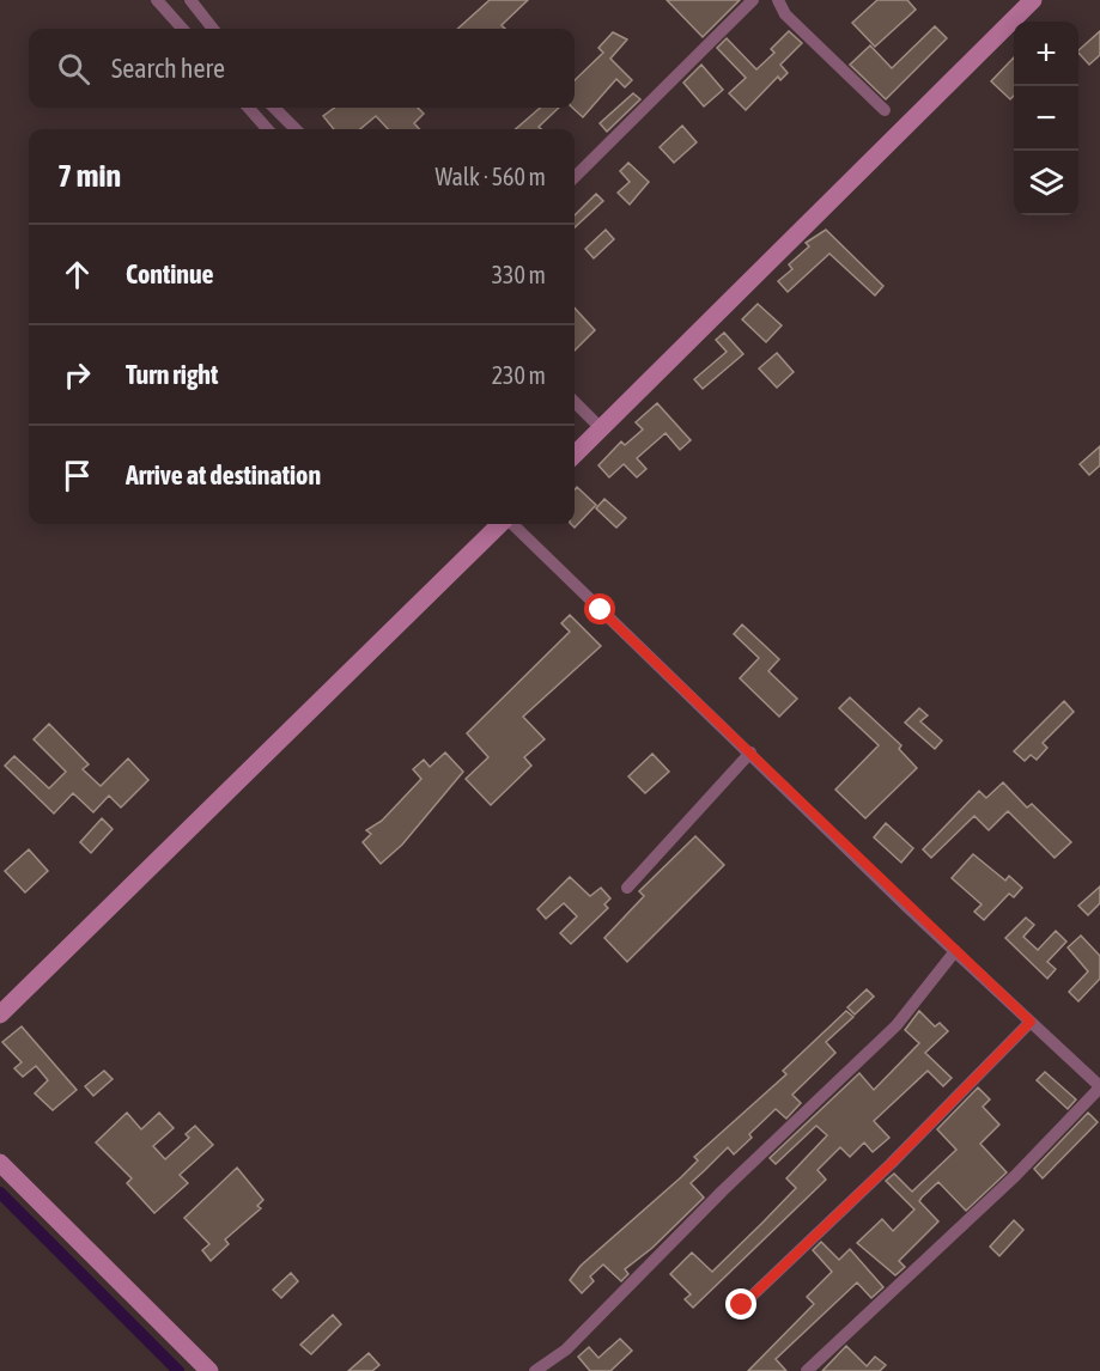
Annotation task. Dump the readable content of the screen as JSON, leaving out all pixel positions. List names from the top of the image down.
{
  "page": {
    "map_buttons": ["+", "−"],
    "search": "Search here",
    "heading": ["7 min", "Walk · 560 m"],
    "list": [
      ["Continue", "330 m"],
      ["Turn right", "230 m"],
      "Arrive at destination"
    ]
  }
}
